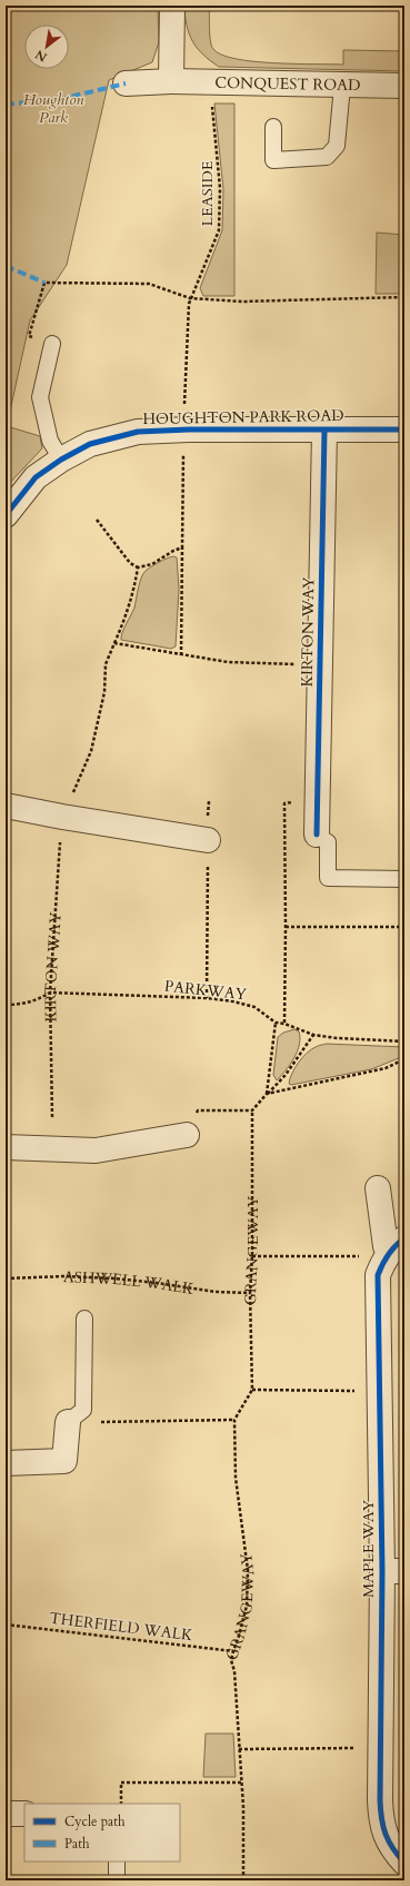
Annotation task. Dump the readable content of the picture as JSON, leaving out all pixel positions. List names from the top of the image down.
{
  "streets": {
    "street": [
      "CONQUEST ROAD",
      "HOUGHTON PARK ROAD",
      "KIRTON WAY",
      "MAPLE WAY"
    ],
    "path": [
      "LEASIDE",
      "PARKWAY",
      "GRANGEWAY",
      "ASHWELL WALK",
      "THERFIELD WALK"
    ]
  },
  "crossings": [
    ["CONQUEST ROAD", "LEASIDE"],
    ["LEASIDE", "HOUGHTON PARK ROAD"],
    ["HOUGHTON PARK ROAD", "KIRTON WAY"],
    ["KIRTON WAY", "PARKWAY"],
    ["GRANGEWAY", "ASHWELL WALK"],
    ["GRANGEWAY", "THERFIELD WALK"]
  ],
  "parks": ["Houghton Park"],
  "legend": ["Cycle path", "Path"],
  "north": "bottom left"
}
